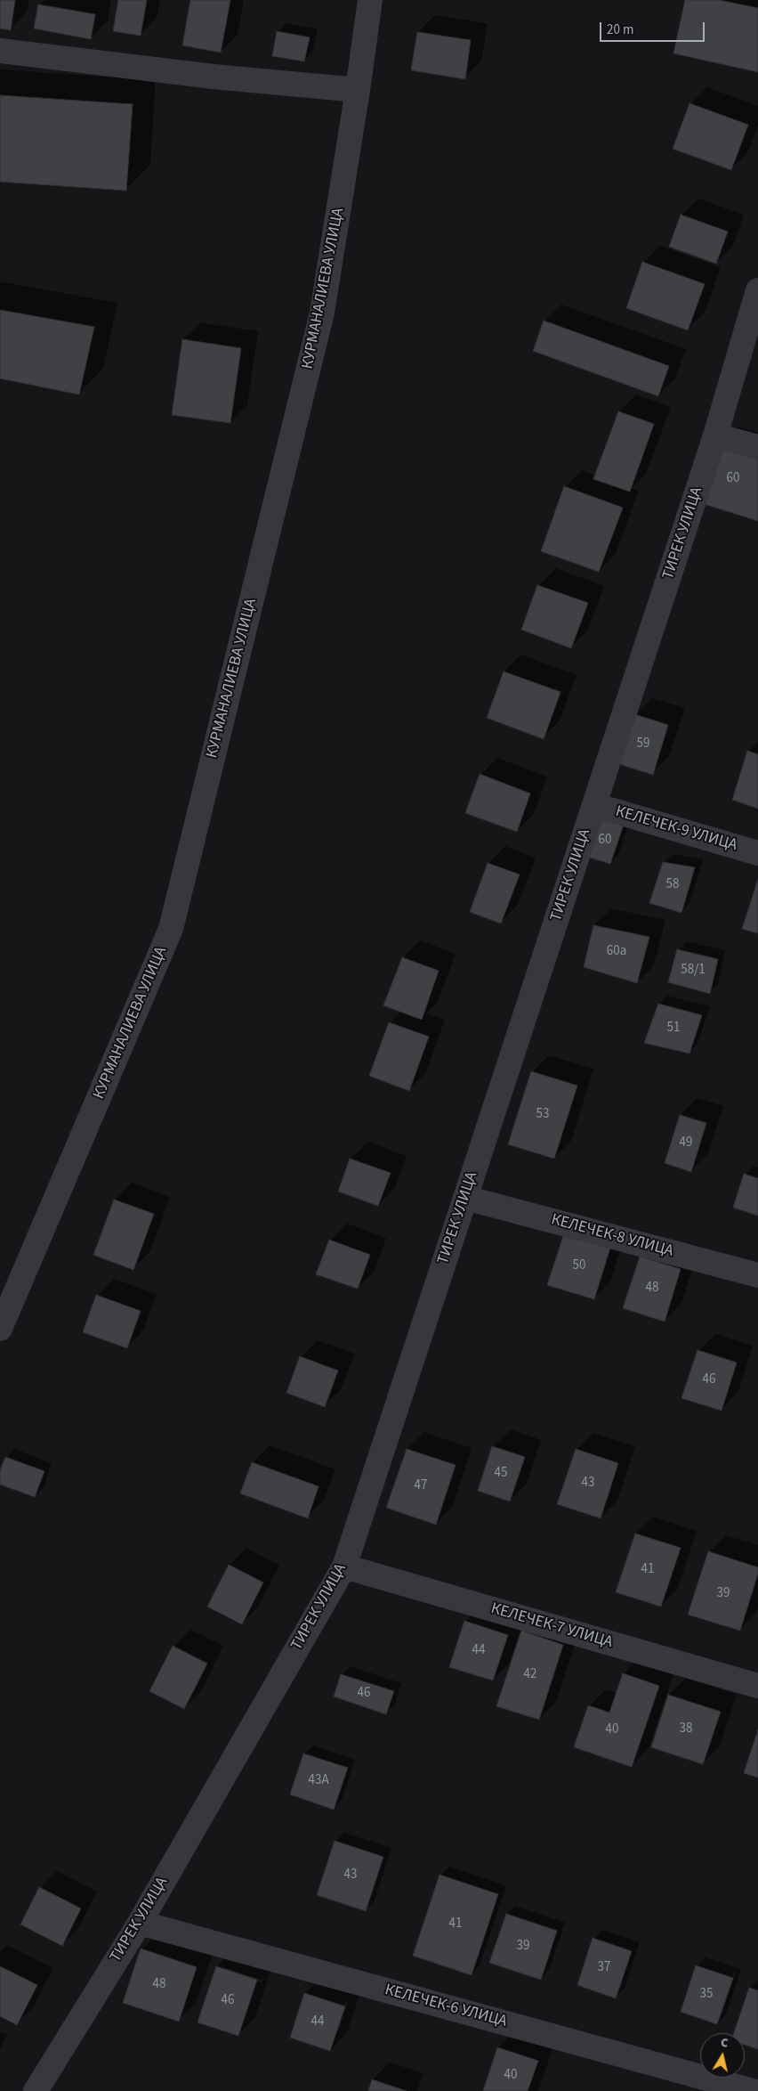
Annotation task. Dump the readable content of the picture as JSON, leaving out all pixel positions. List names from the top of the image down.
{
  "streets": {
    "street": [
      "КУРМАНАЛИЕВА УЛИЦА",
      "ТИРЕК УЛИЦА",
      "КЕЛЕЧЕК-9 УЛИЦА",
      "КЕЛЕЧЕК-8 УЛИЦА",
      "КЕЛЕЧЕК-7 УЛИЦА",
      "КЕЛЕЧЕК-6 УЛИЦА"
    ]
  },
  "crossings": [
    ["ТИРЕК УЛИЦА", "КЕЛЕЧЕК-9 УЛИЦА"],
    ["ТИРЕК УЛИЦА", "КЕЛЕЧЕК-8 УЛИЦА"],
    ["ТИРЕК УЛИЦА", "КЕЛЕЧЕК-7 УЛИЦА"],
    ["ТИРЕК УЛИЦА", "КЕЛЕЧЕК-6 УЛИЦА"]
  ],
  "house_numbers": [
    "60",
    "59",
    "60",
    "58",
    "60а",
    "58/1",
    "51",
    "53",
    "49",
    "50",
    "48",
    "46",
    "45",
    "43",
    "47",
    "41",
    "39",
    "44",
    "42",
    "46",
    "38",
    "40",
    "43А",
    "43",
    "41",
    "39",
    "37",
    "48",
    "35",
    "46",
    "44",
    "40"
  ],
  "scale_bar": "20 m",
  "north": "top"
}
